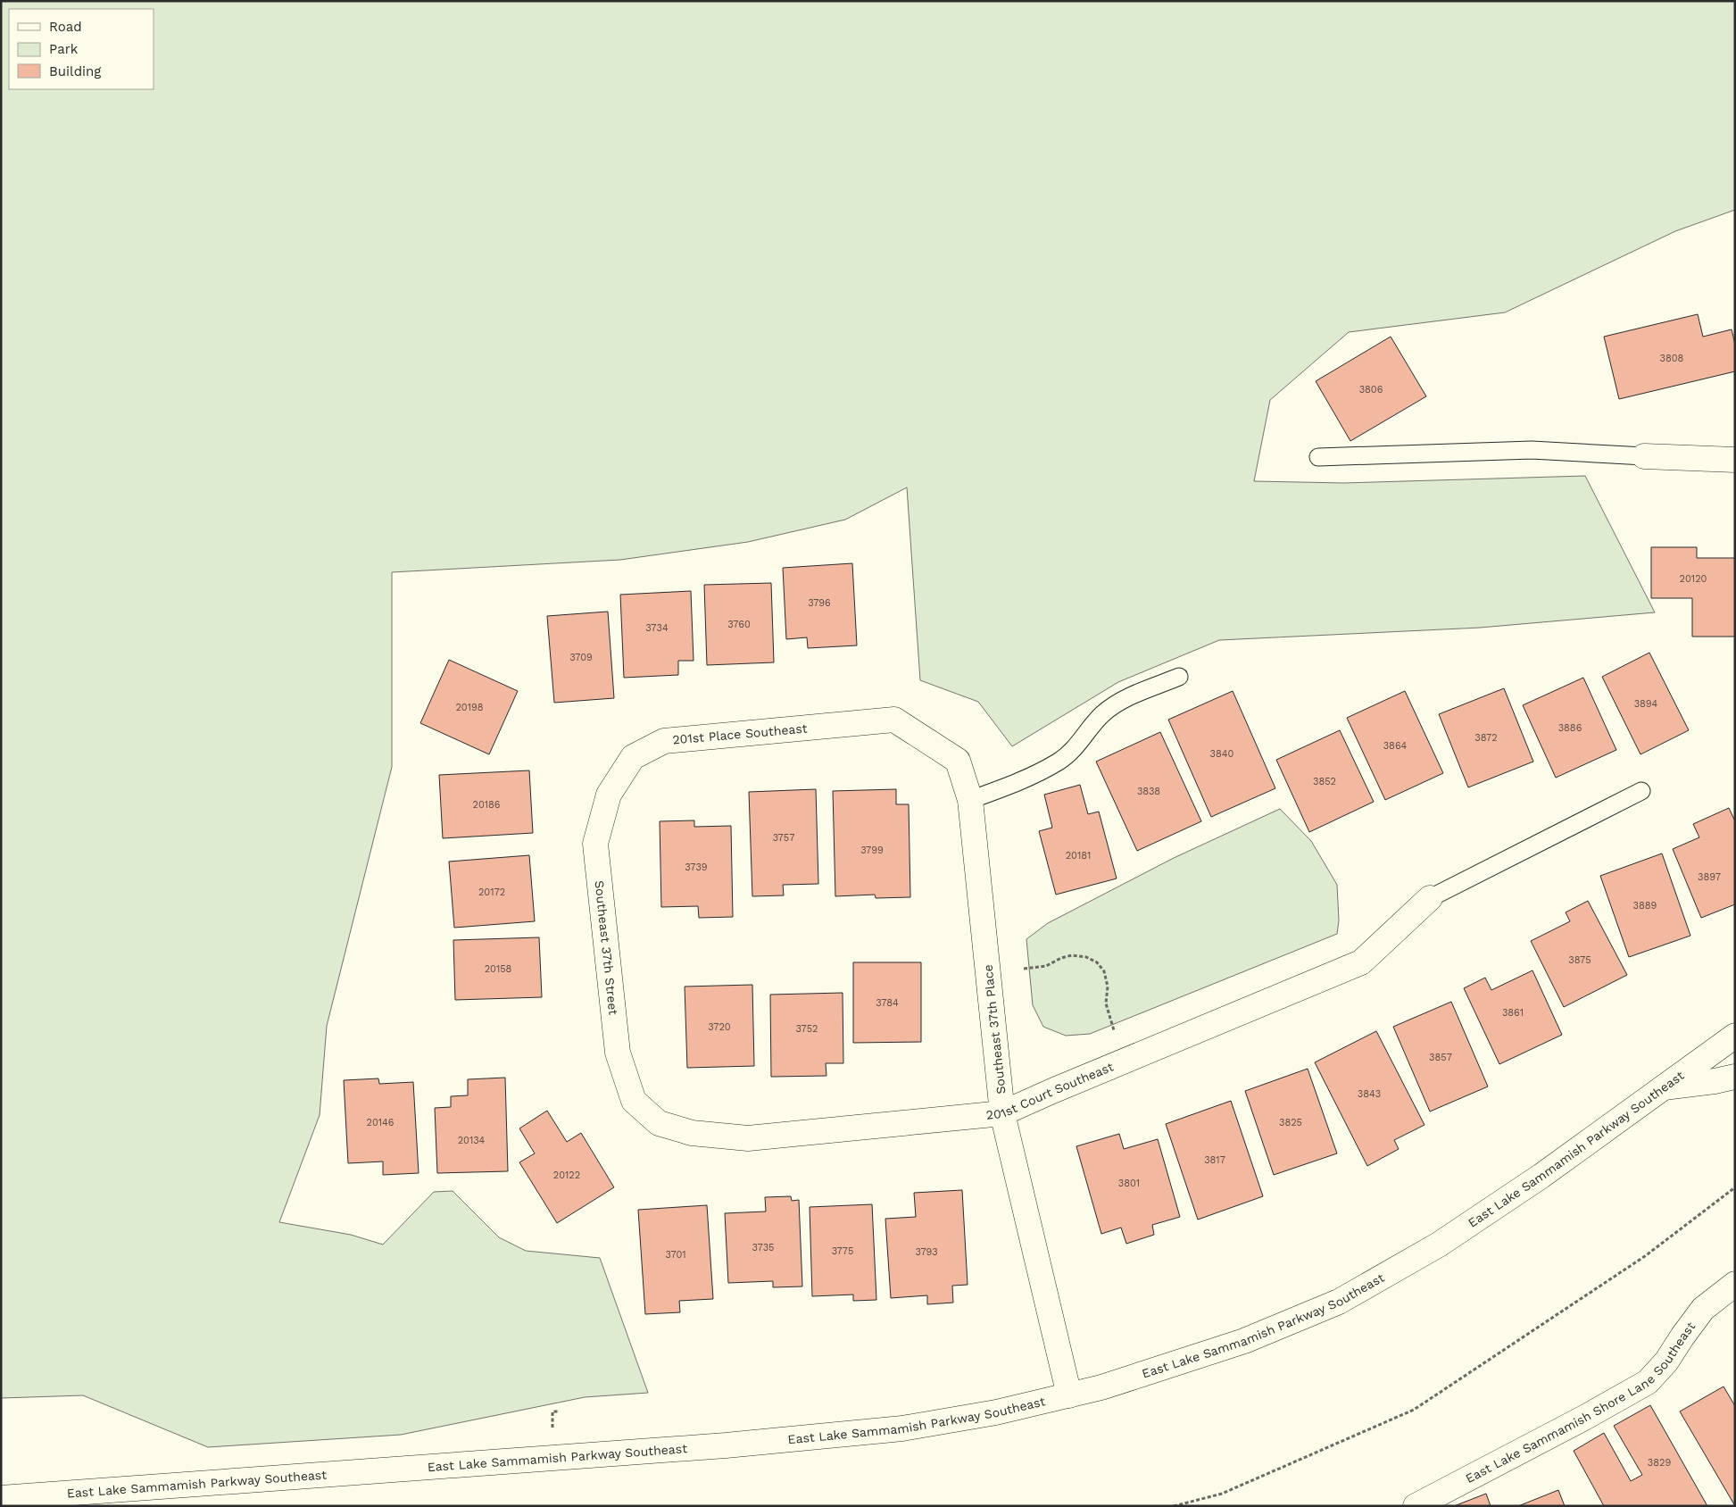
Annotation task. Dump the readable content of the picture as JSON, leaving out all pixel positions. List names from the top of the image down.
{
  "streets": {
    "street": [
      "201st Place Southeast",
      "Southeast 37th Street",
      "Southeast 37th Place",
      "201st Court Southeast",
      "East Lake Sammamish Parkway Southeast",
      "East Lake Sammamish Shore Lane Southeast"
    ]
  },
  "crossings": [
    ["201st Place Southeast", "Southeast 37th Street"],
    ["201st Place Southeast", "Southeast 37th Place"],
    ["Southeast 37th Street", "201st Court Southeast"],
    ["Southeast 37th Place", "201st Court Southeast"],
    ["Southeast 37th Place", "East Lake Sammamish Parkway Southeast"]
  ],
  "house_numbers": [
    "3808",
    "3806",
    "20120",
    "3796",
    "3760",
    "3734",
    "3709",
    "3894",
    "20198",
    "3886",
    "3872",
    "3864",
    "3840",
    "3852",
    "3838",
    "20186",
    "3757",
    "3799",
    "20181",
    "3739",
    "3897",
    "20172",
    "3889",
    "3875",
    "20158",
    "3784",
    "3861",
    "3720",
    "3752",
    "3857",
    "3843",
    "20146",
    "3825",
    "20134",
    "3817",
    "20122",
    "3801",
    "3735",
    "3775",
    "3793",
    "3701",
    "3829"
  ],
  "legend": ["Road", "Park", "Building"]
}
